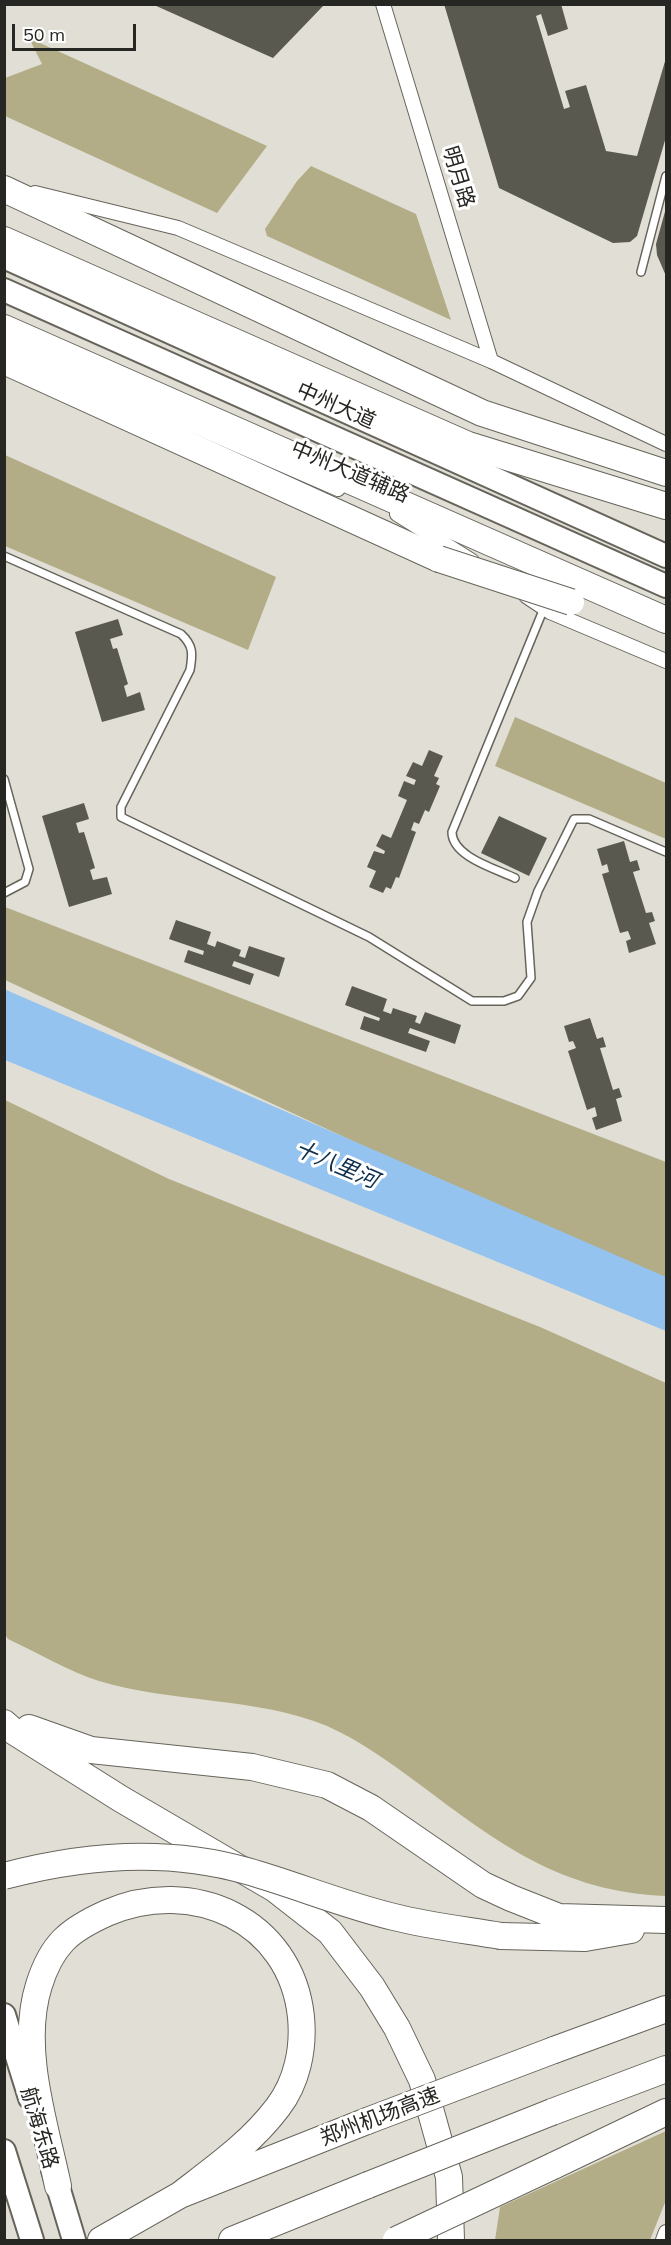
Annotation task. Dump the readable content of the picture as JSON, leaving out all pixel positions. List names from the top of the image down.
{
  "streets": {
    "highway": ["中州大道", "郑州机场高速"],
    "main road": ["航海东路"],
    "street": ["明月路", "中州大道辅路"]
  },
  "water": ["十八里河"],
  "scale_bar": "50 m"
}
